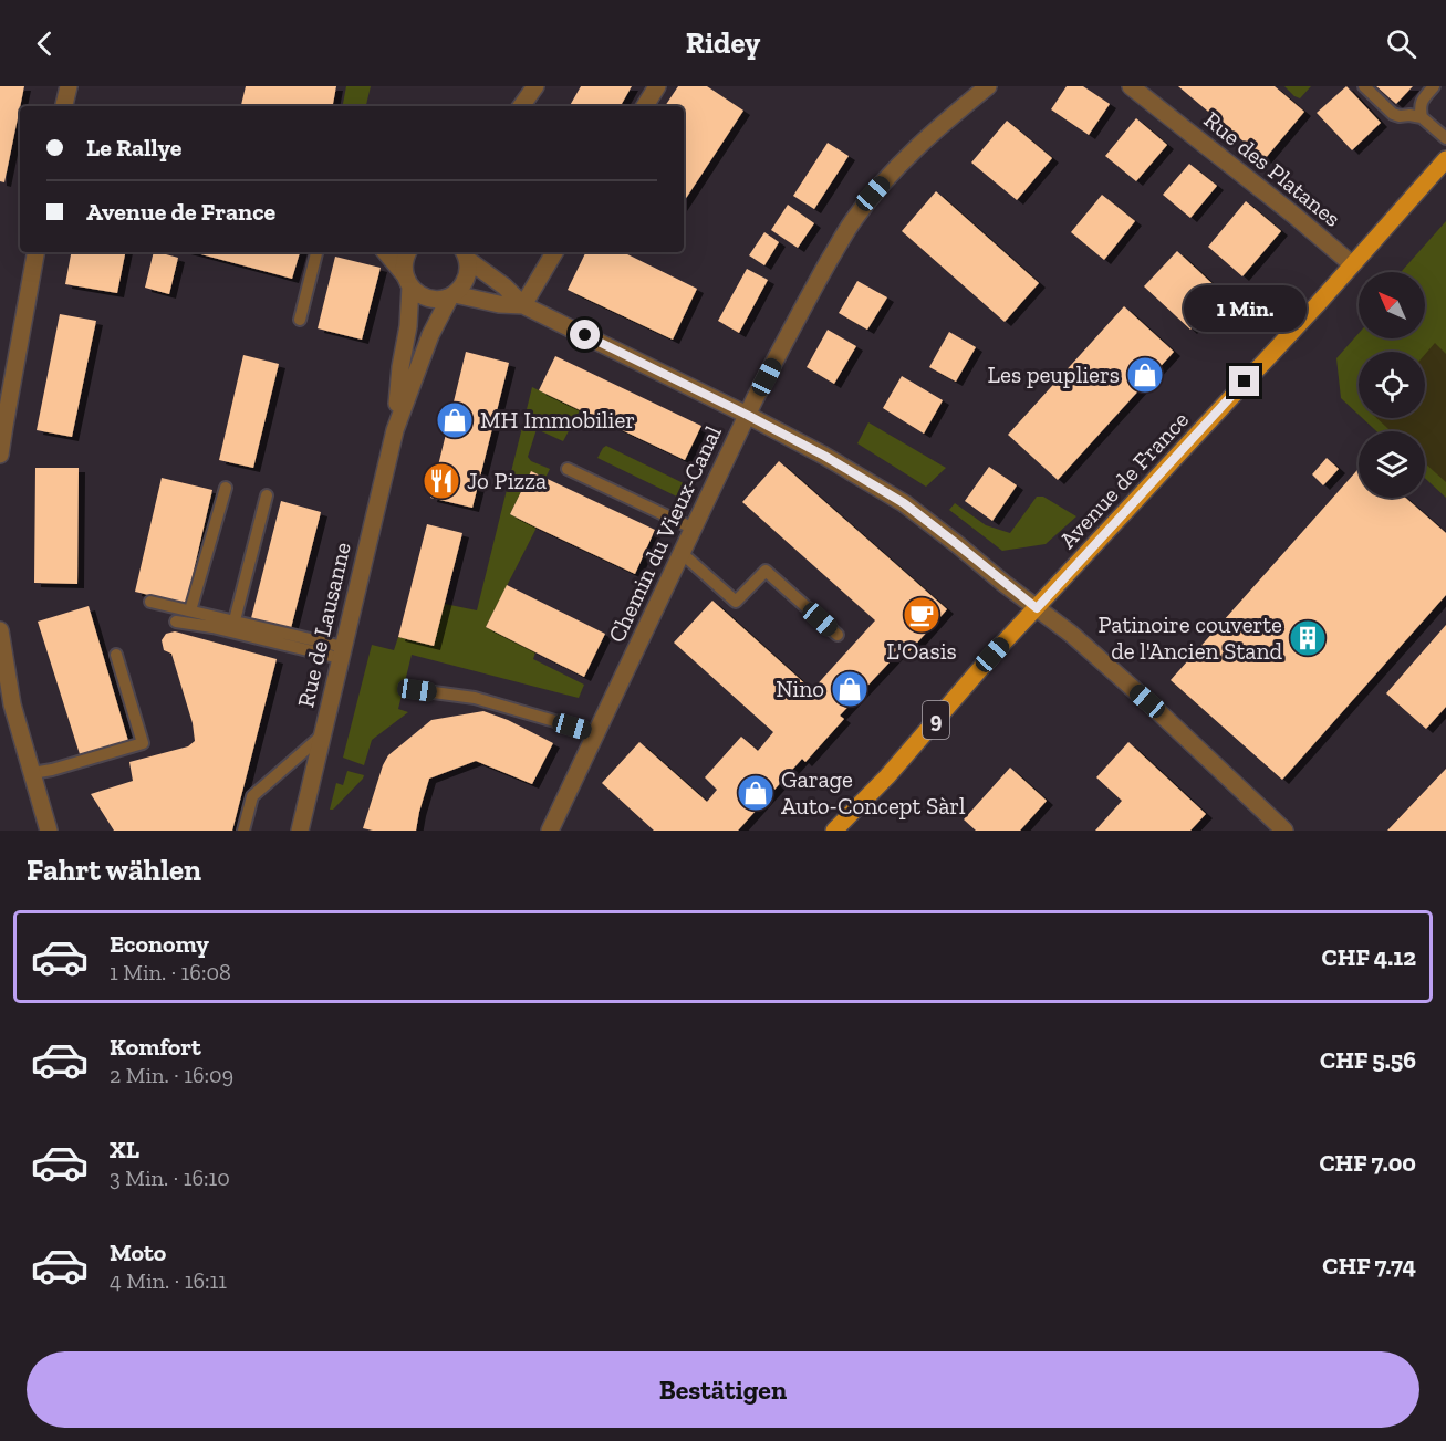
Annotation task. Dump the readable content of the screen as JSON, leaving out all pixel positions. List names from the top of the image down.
{
  "streets": {
    "main road": ["Avenue de France", "9"],
    "street": ["Rue des Platanes", "Chemin du Vieux-Canal", "Rue de Lausanne"]
  },
  "crossings": [
    ["Rue des Platanes", "Avenue de France"]
  ],
  "places": {
    "shop": [
      "Les peupliers",
      "MH Immobilier",
      "Nino",
      "Garage Auto-Concept Sàrl"
    ],
    "restaurant": ["Jo Pizza"],
    "cafe": ["L'Oasis"],
    "building": ["Patinoire couverte de l'Ancien Stand"]
  },
  "north": "top left",
  "page": {
    "header": "Ridey",
    "banner": ["Le Rallye", "Avenue de France"],
    "bubble": "1 Min.",
    "heading": "Fahrt wählen",
    "list": [
      {
        "name": "Economy",
        "note": "1 Min. · 16:08",
        "value": "CHF 4.12"
      },
      {
        "name": "Komfort",
        "note": "2 Min. · 16:09",
        "value": "CHF 5.56"
      },
      {
        "name": "XL",
        "note": "3 Min. · 16:10",
        "value": "CHF 7.00"
      },
      {
        "name": "Moto",
        "note": "4 Min. · 16:11",
        "value": "CHF 7.74"
      }
    ],
    "buttons": "Bestätigen"
  }
}
